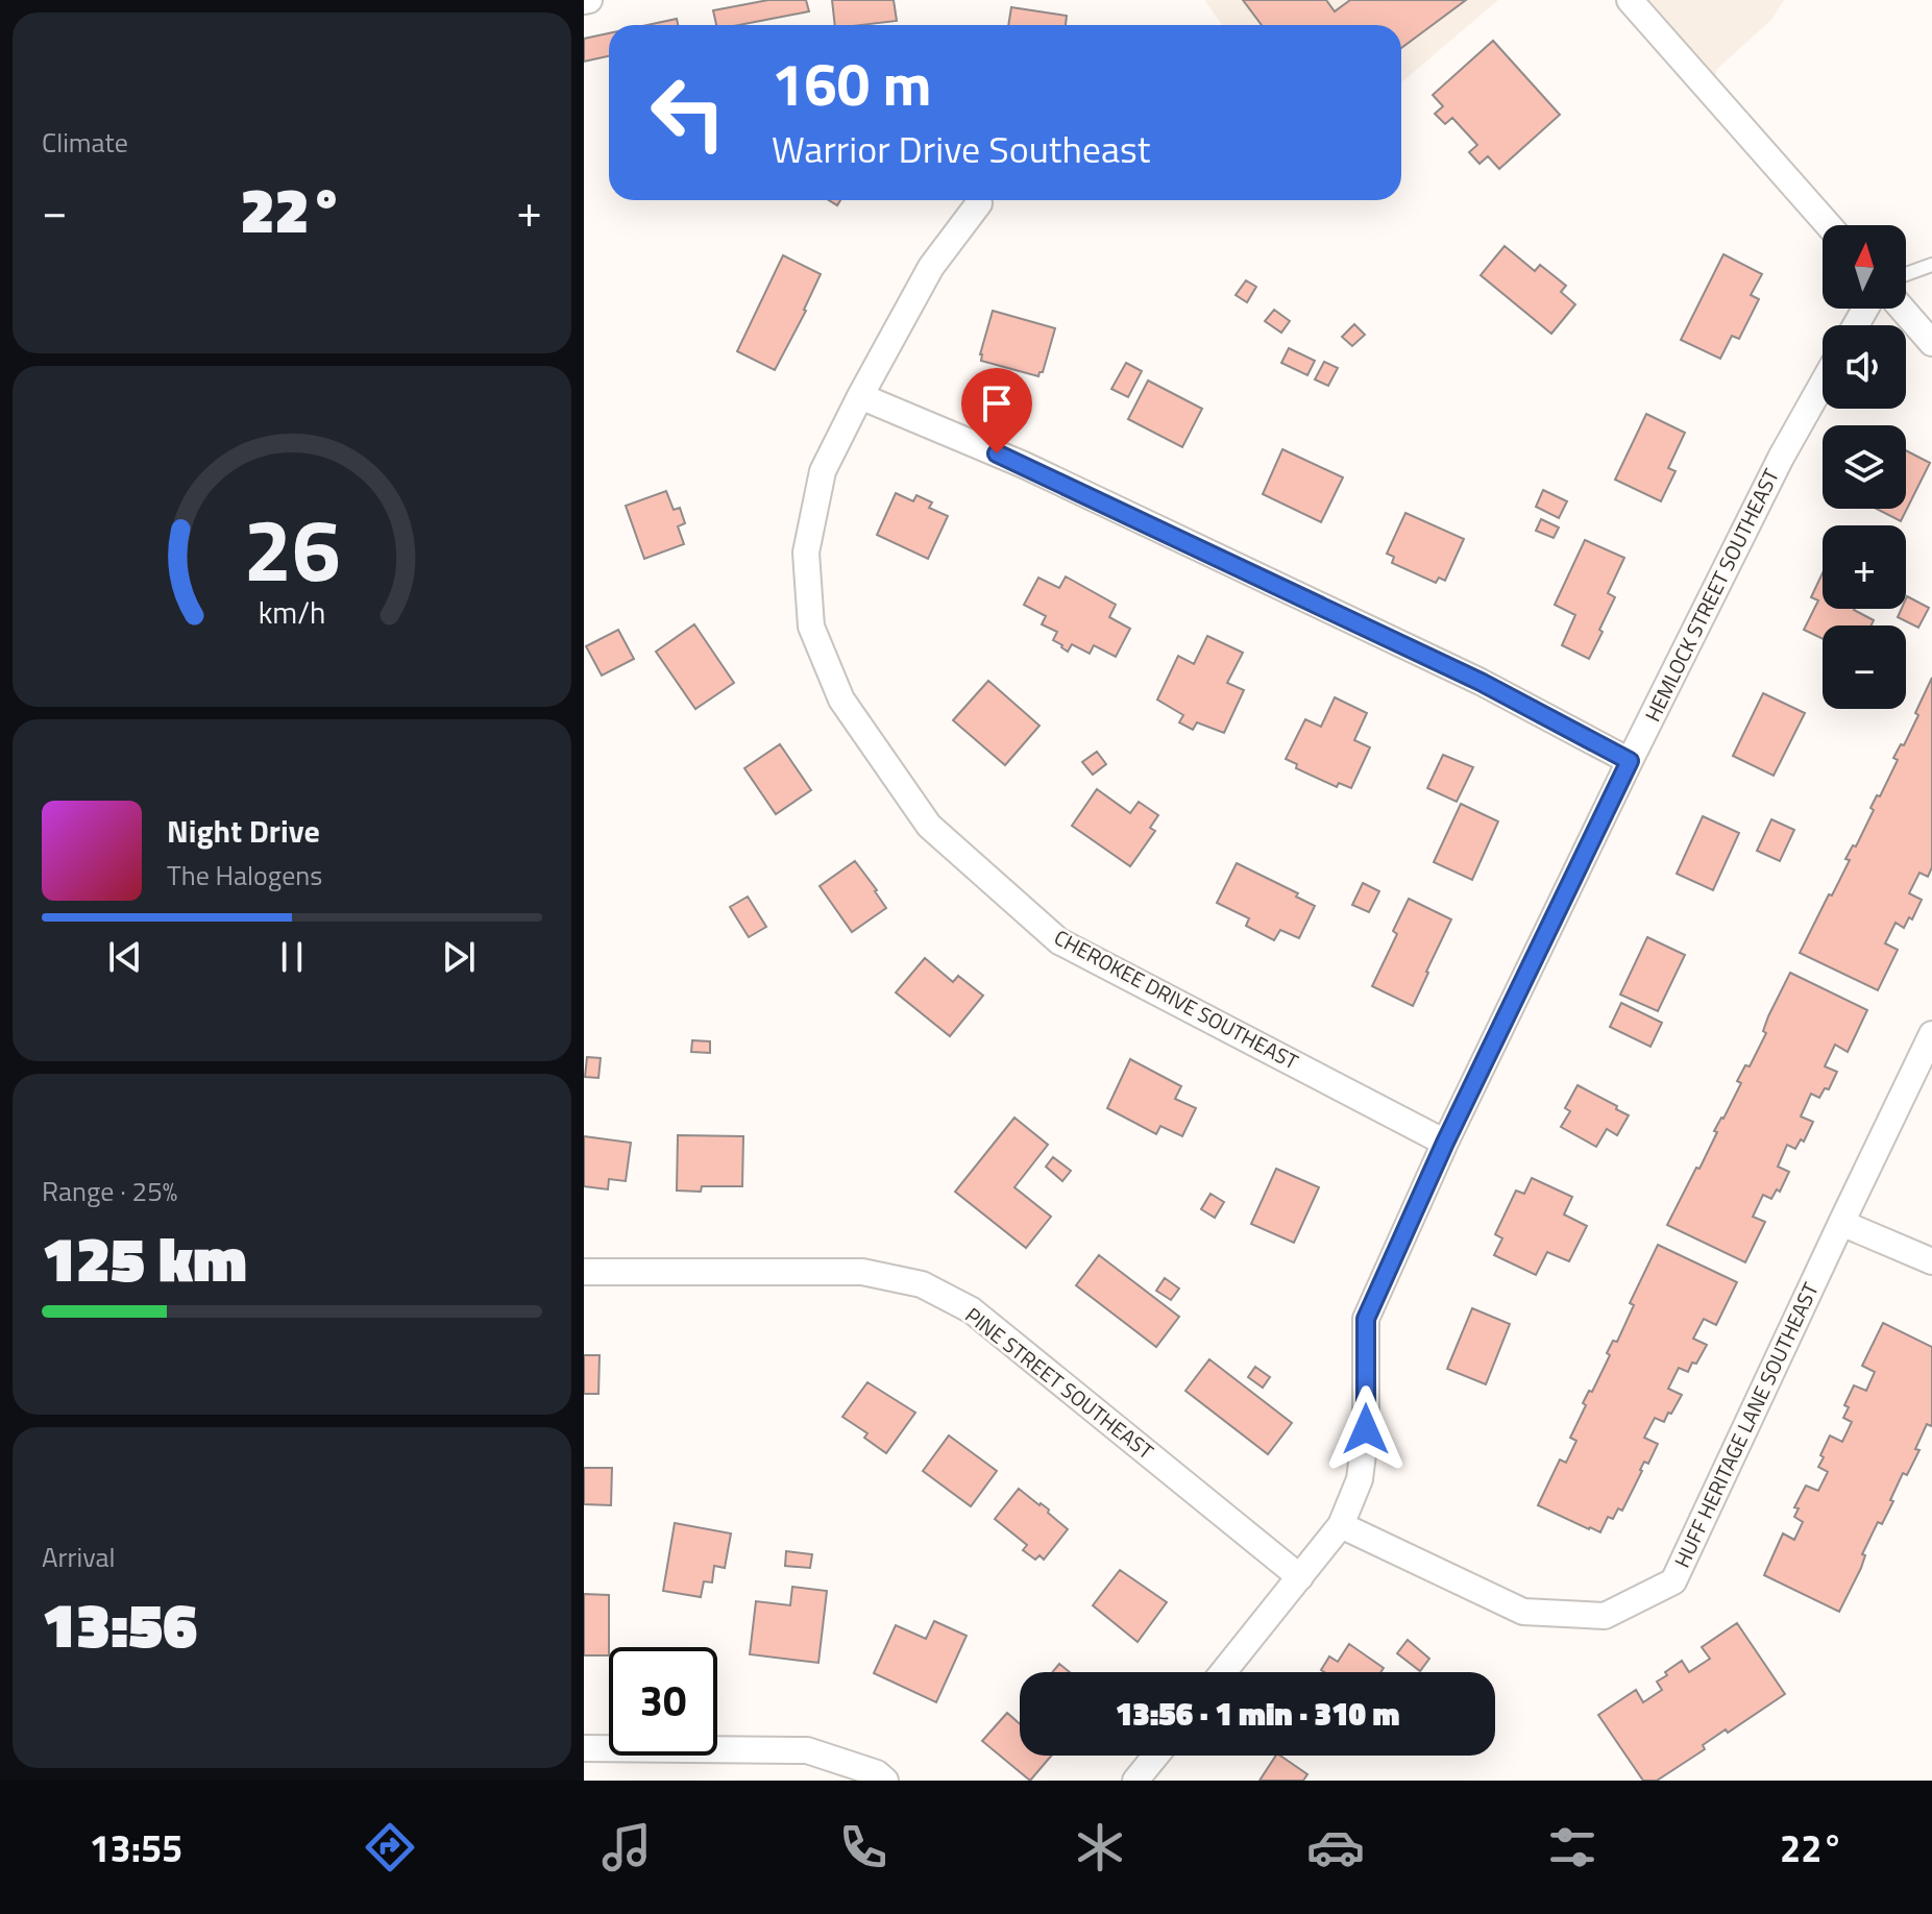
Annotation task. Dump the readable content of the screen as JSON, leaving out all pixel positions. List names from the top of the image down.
{
  "streets": {
    "street": [
      "HEMLOCK STREET SOUTHEAST",
      "CHEROKEE DRIVE SOUTHEAST",
      "PINE STREET SOUTHEAST",
      "HUFF HERITAGE LANE SOUTHEAST"
    ]
  },
  "crossings": [
    ["HEMLOCK STREET SOUTHEAST", "CHEROKEE DRIVE SOUTHEAST"],
    ["HEMLOCK STREET SOUTHEAST", "PINE STREET SOUTHEAST"],
    ["HEMLOCK STREET SOUTHEAST", "HUFF HERITAGE LANE SOUTHEAST"]
  ],
  "north": "top",
  "page": {
    "tile": [
      "Climate",
      ["Range · 25%", "125 km"],
      ["Arrival", "13:56"]
    ],
    "turn": ["160 m", "Warrior Drive Southeast"],
    "heat": ["−", "22°", "+"],
    "map_buttons": ["+", "−"],
    "song": ["Night Drive", "The Halogens"],
    "limit": "30",
    "trip": "13:56 · 1 min · 310 m",
    "tabs": ["13:55", "22°"],
    "gauge": ["26", "km/h"]
  }
}
